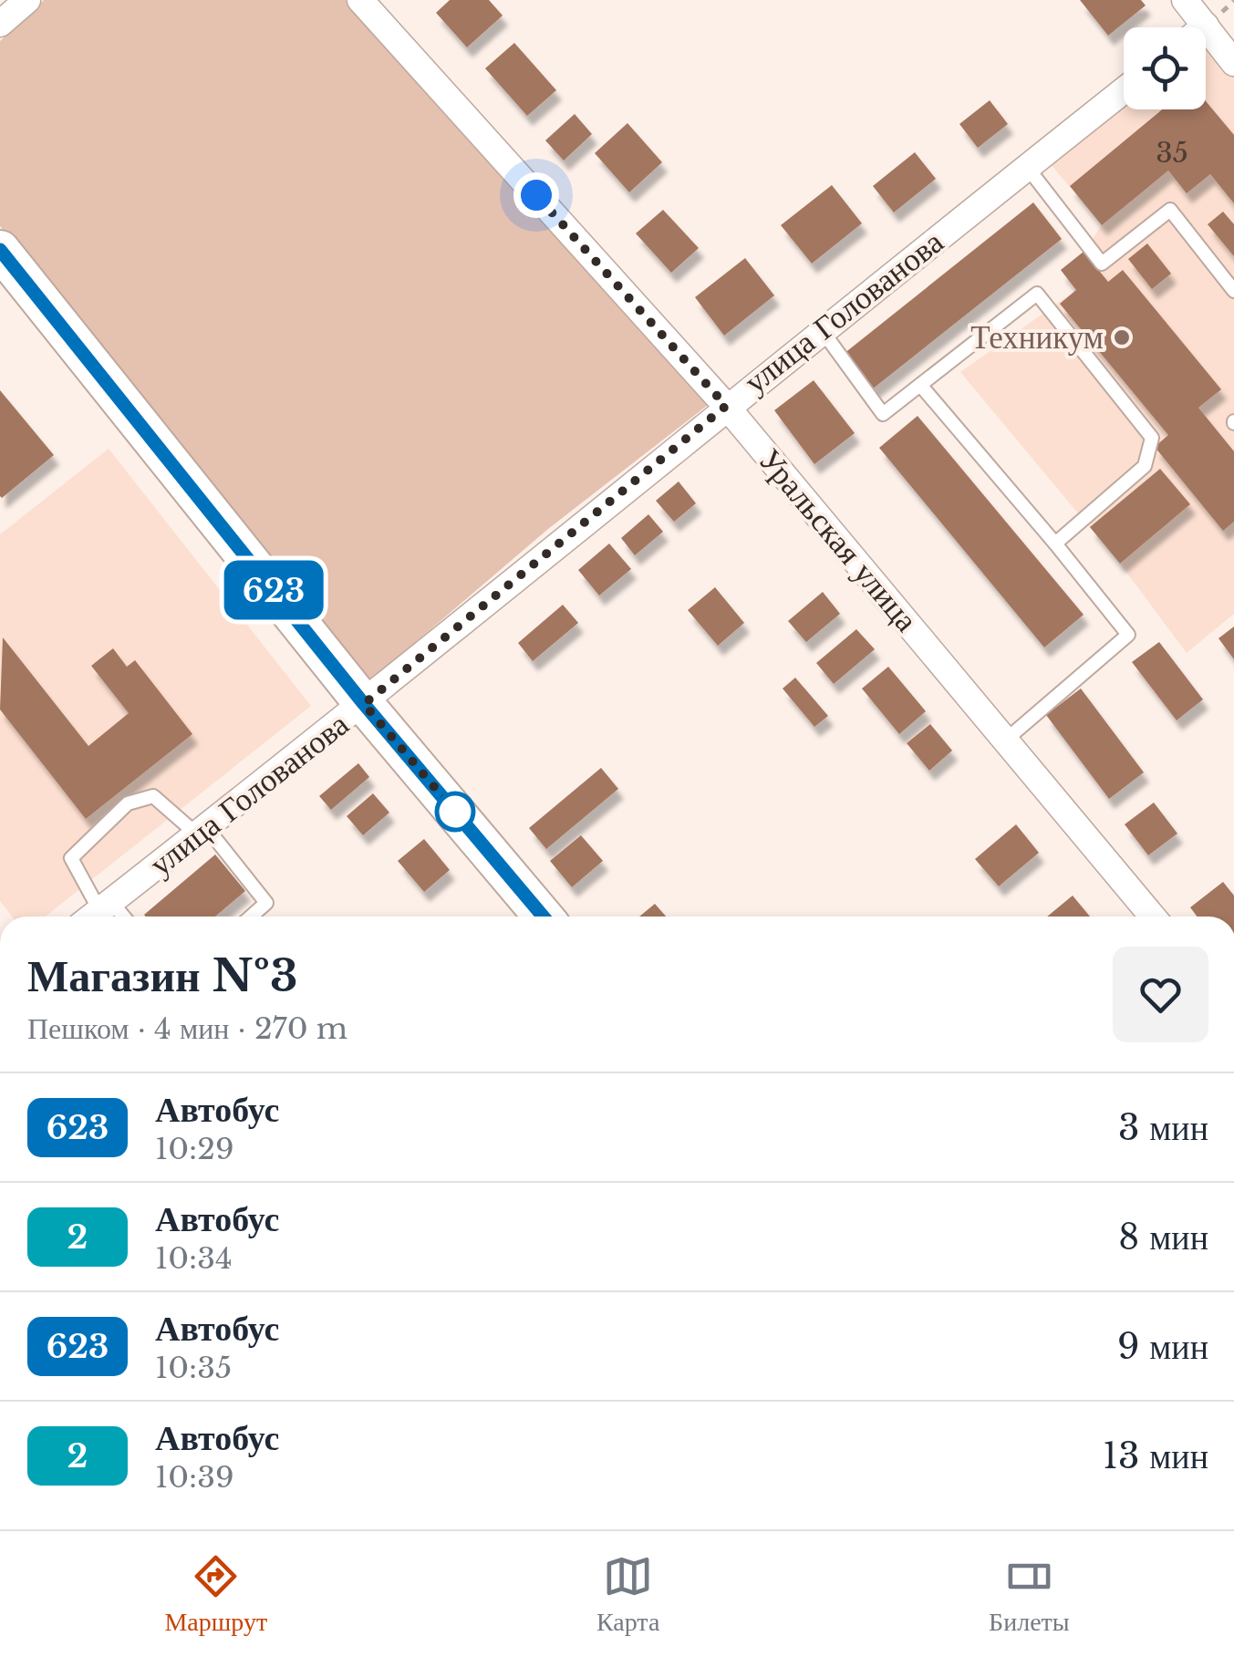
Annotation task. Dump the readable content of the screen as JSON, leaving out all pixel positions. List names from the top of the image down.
{
  "streets": {
    "street": ["улица Голованова", "Уральская улица"]
  },
  "crossings": [
    ["улица Голованова", "Уральская улица"]
  ],
  "places": ["Техникум"],
  "lines": ["bus line 623"],
  "house_numbers": ["35"],
  "page": {
    "on_map": "623",
    "heading": ["Магазин №3", "Пешком · 4 мин · 270 m"],
    "list": [
      {
        "mark": "623",
        "name": "Автобус",
        "note": "10:29",
        "value": "3 мин"
      },
      {
        "mark": "2",
        "name": "Автобус",
        "note": "10:34",
        "value": "8 мин"
      },
      {
        "mark": "623",
        "name": "Автобус",
        "note": "10:35",
        "value": "9 мин"
      },
      {
        "mark": "2",
        "name": "Автобус",
        "note": "10:39",
        "value": "13 мин"
      }
    ],
    "tabs": ["Маршрут", "Карта", "Билеты"]
  }
}
